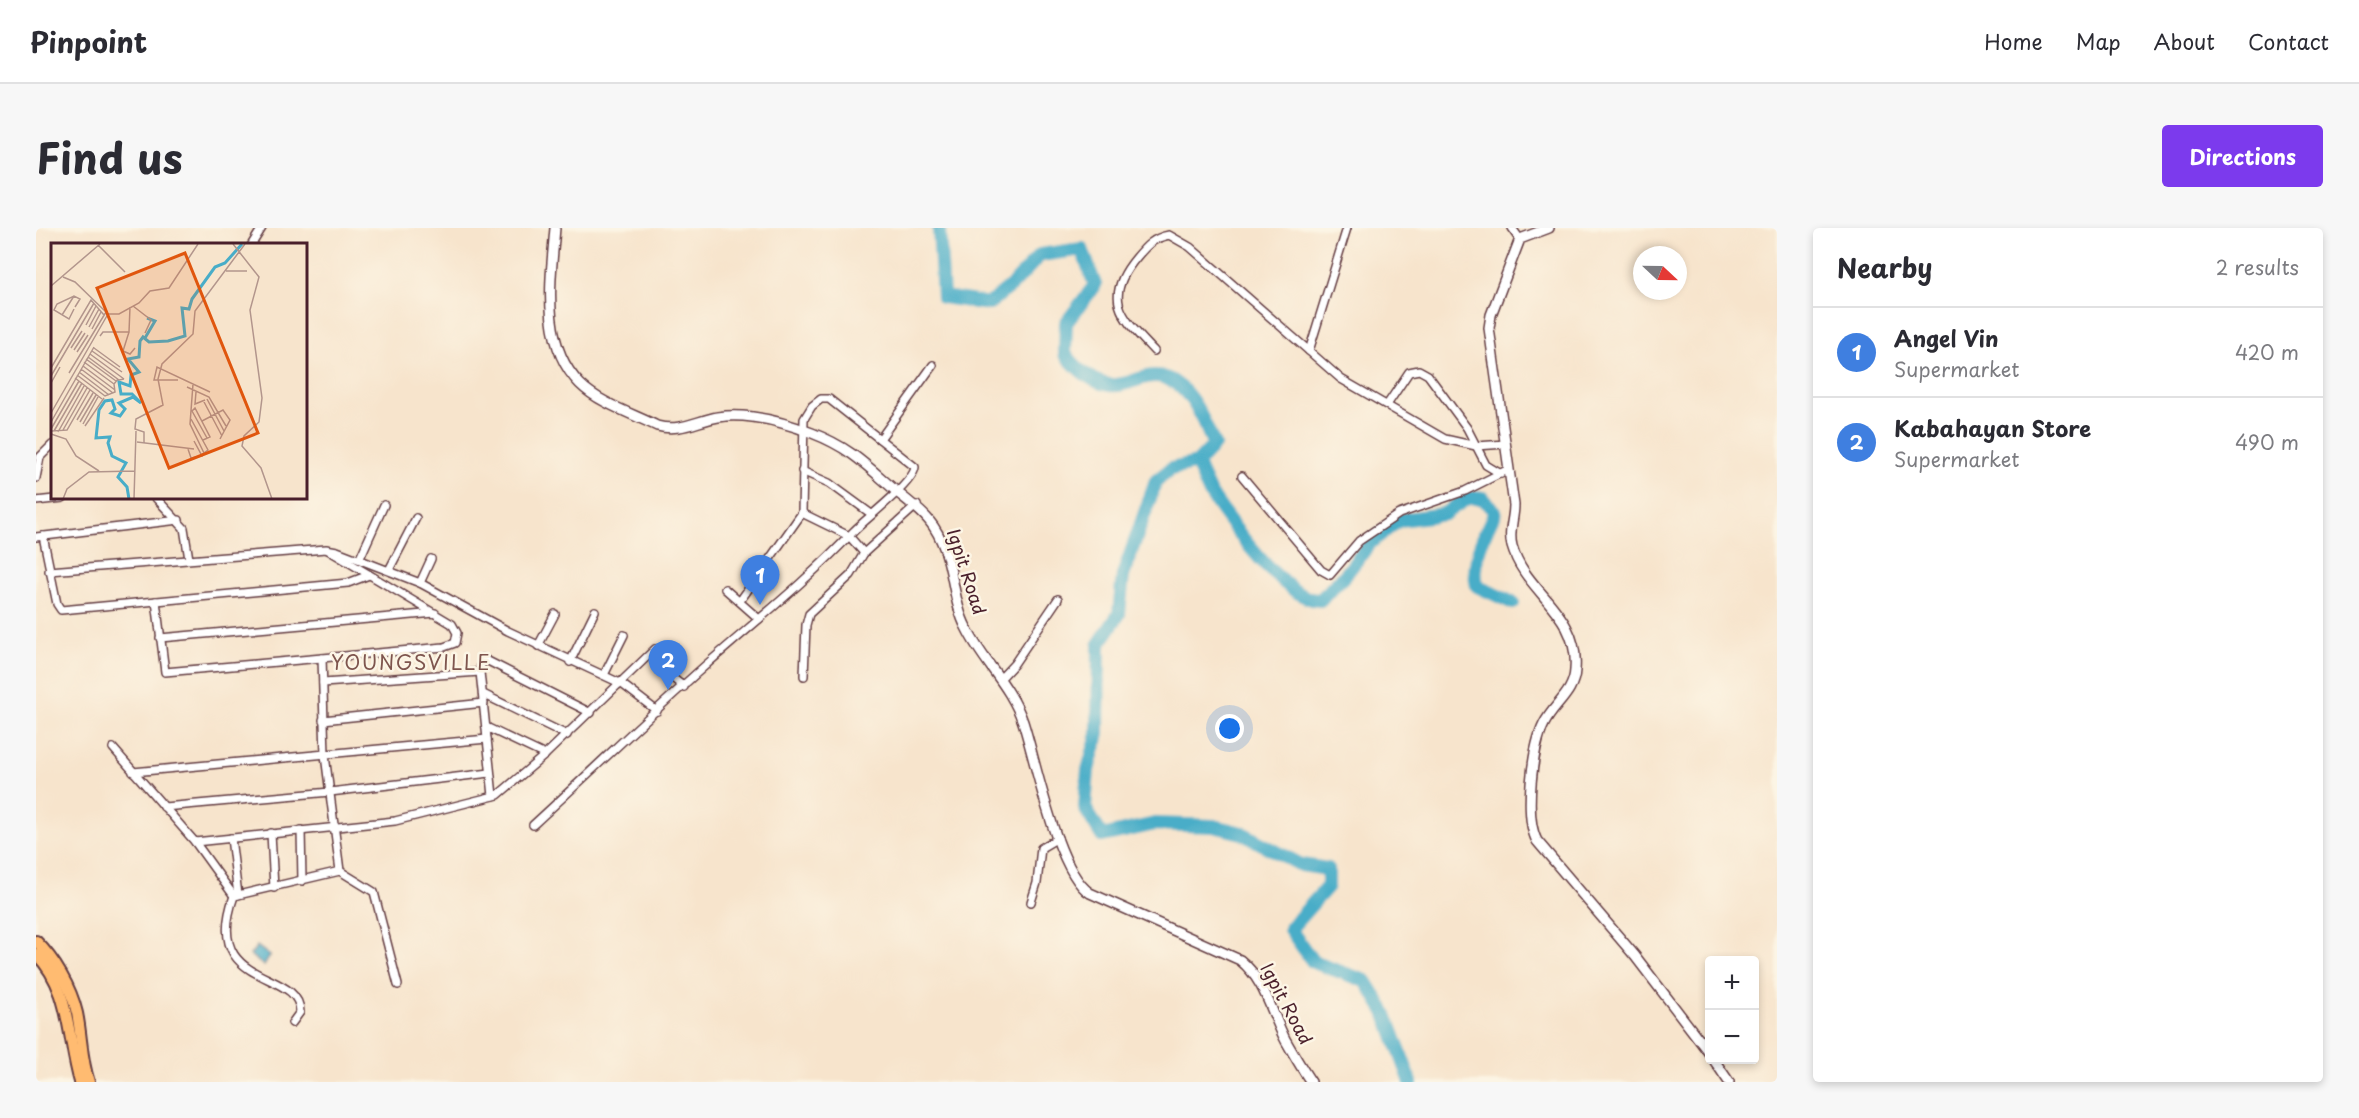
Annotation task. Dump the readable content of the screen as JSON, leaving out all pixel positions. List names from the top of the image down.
{
  "streets": {
    "street": ["Igpit Road"]
  },
  "districts": ["YOUNGSVILLE"],
  "north": "right",
  "page": {
    "header": "Pinpoint",
    "nav": [
      "Home",
      "Map",
      "About",
      "Contact"
    ],
    "title": "Find us",
    "buttons": "Directions",
    "heading": ["Nearby", "2 results"],
    "list": [
      {
        "mark": "1",
        "name": "Angel Vin",
        "note": "Supermarket",
        "value": "420 m"
      },
      {
        "mark": "2",
        "name": "Kabahayan Store",
        "note": "Supermarket",
        "value": "490 m"
      }
    ],
    "pins": ["1", "2"],
    "map_buttons": ["+", "−"]
  }
}
